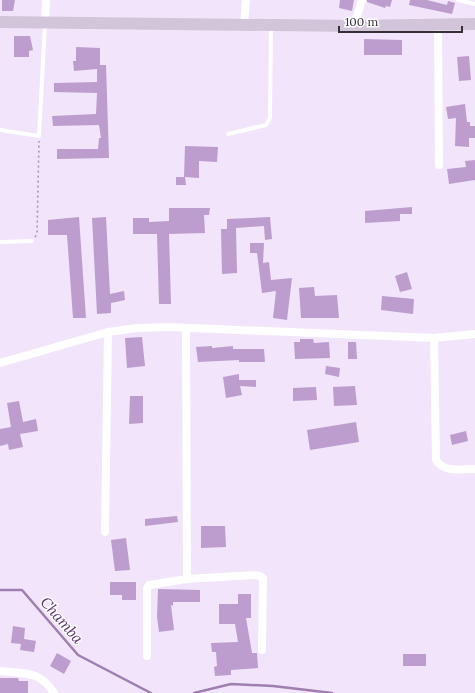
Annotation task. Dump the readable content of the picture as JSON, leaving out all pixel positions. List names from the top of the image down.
{
  "water": ["Chamba"],
  "scale_bar": "100 m"
}
